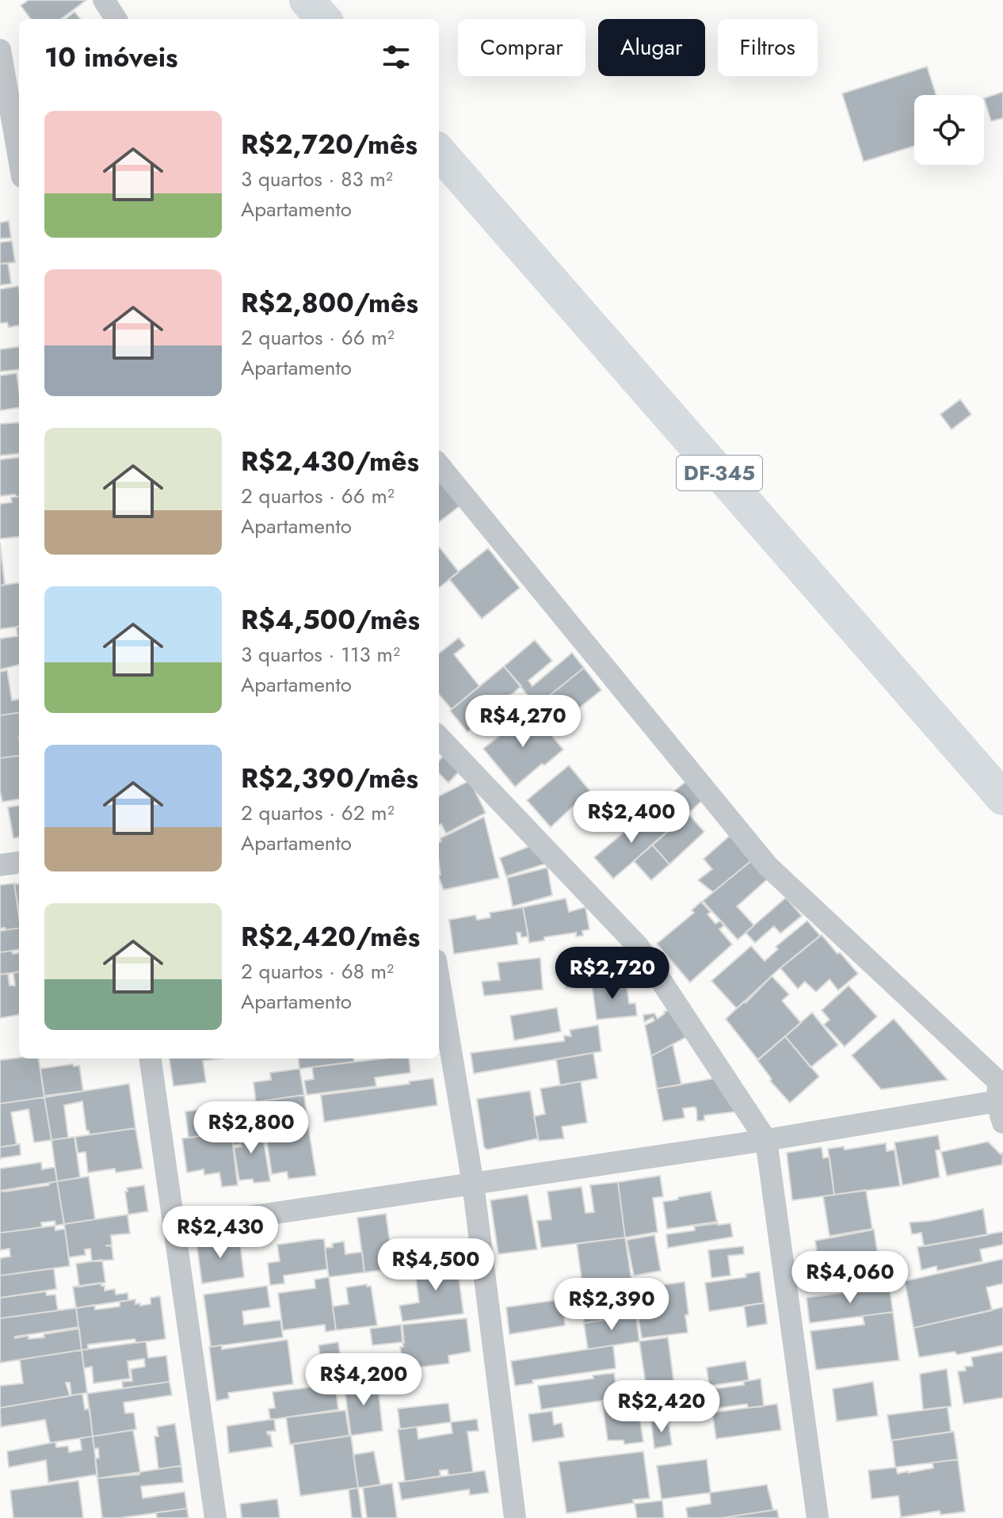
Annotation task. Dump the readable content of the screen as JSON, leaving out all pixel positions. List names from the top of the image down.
{
  "streets": {
    "main road": ["DF-345"]
  },
  "page": {
    "chip": ["Comprar", "Alugar", "Filtros"],
    "heading": "10 imóveis",
    "list": [
      {
        "name": "R$2,720/mês",
        "note": "3 quartos · 83 m² · Apartamento"
      },
      {
        "name": "R$2,800/mês",
        "note": "2 quartos · 66 m² · Apartamento"
      },
      {
        "name": "R$2,430/mês",
        "note": "2 quartos · 66 m² · Apartamento"
      },
      {
        "name": "R$4,500/mês",
        "note": "3 quartos · 113 m² · Apartamento"
      },
      {
        "name": "R$2,390/mês",
        "note": "2 quartos · 62 m² · Apartamento"
      },
      {
        "name": "R$2,420/mês",
        "note": "2 quartos · 68 m² · Apartamento"
      }
    ],
    "price": [
      "R$4,270",
      "R$2,400",
      "R$2,720",
      "R$2,800",
      "R$2,430",
      "R$4,500",
      "R$4,060",
      "R$2,390",
      "R$4,200",
      "R$2,420"
    ]
  }
}
